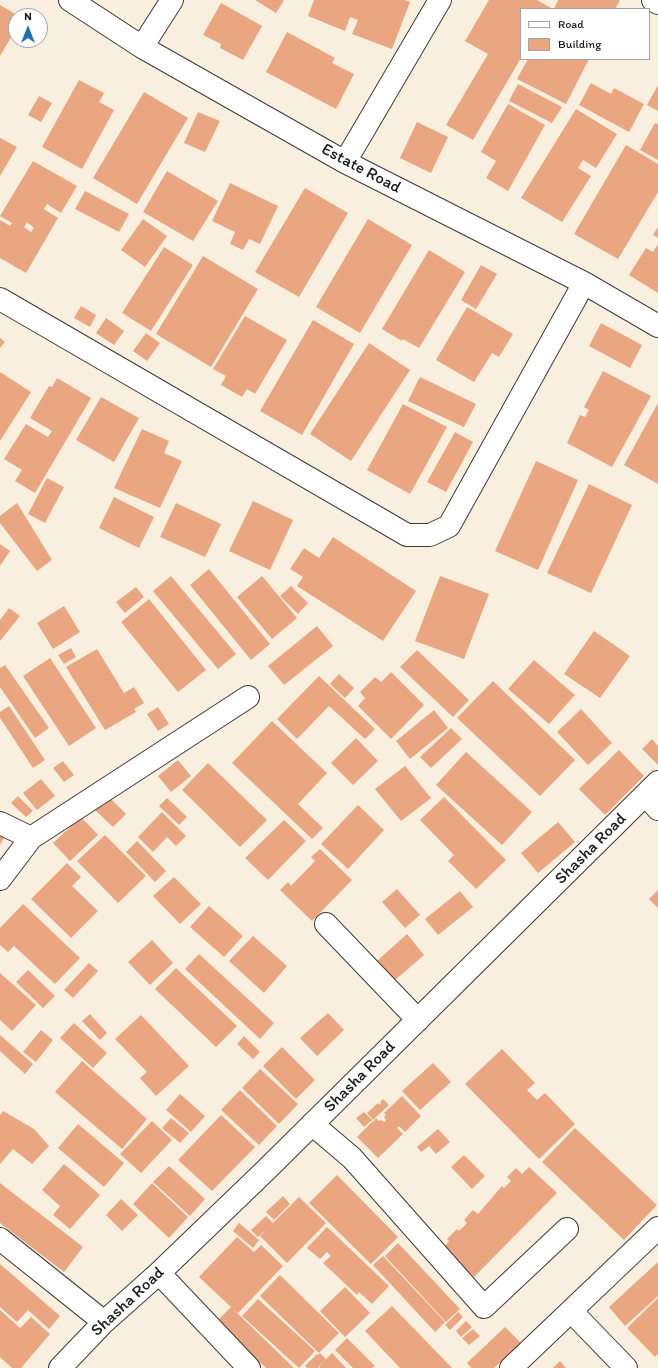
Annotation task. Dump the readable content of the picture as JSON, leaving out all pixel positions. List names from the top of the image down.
{
  "streets": {
    "street": ["Estate Road", "Shasha Road"]
  },
  "legend": ["Road", "Building"],
  "north": "top"
}
